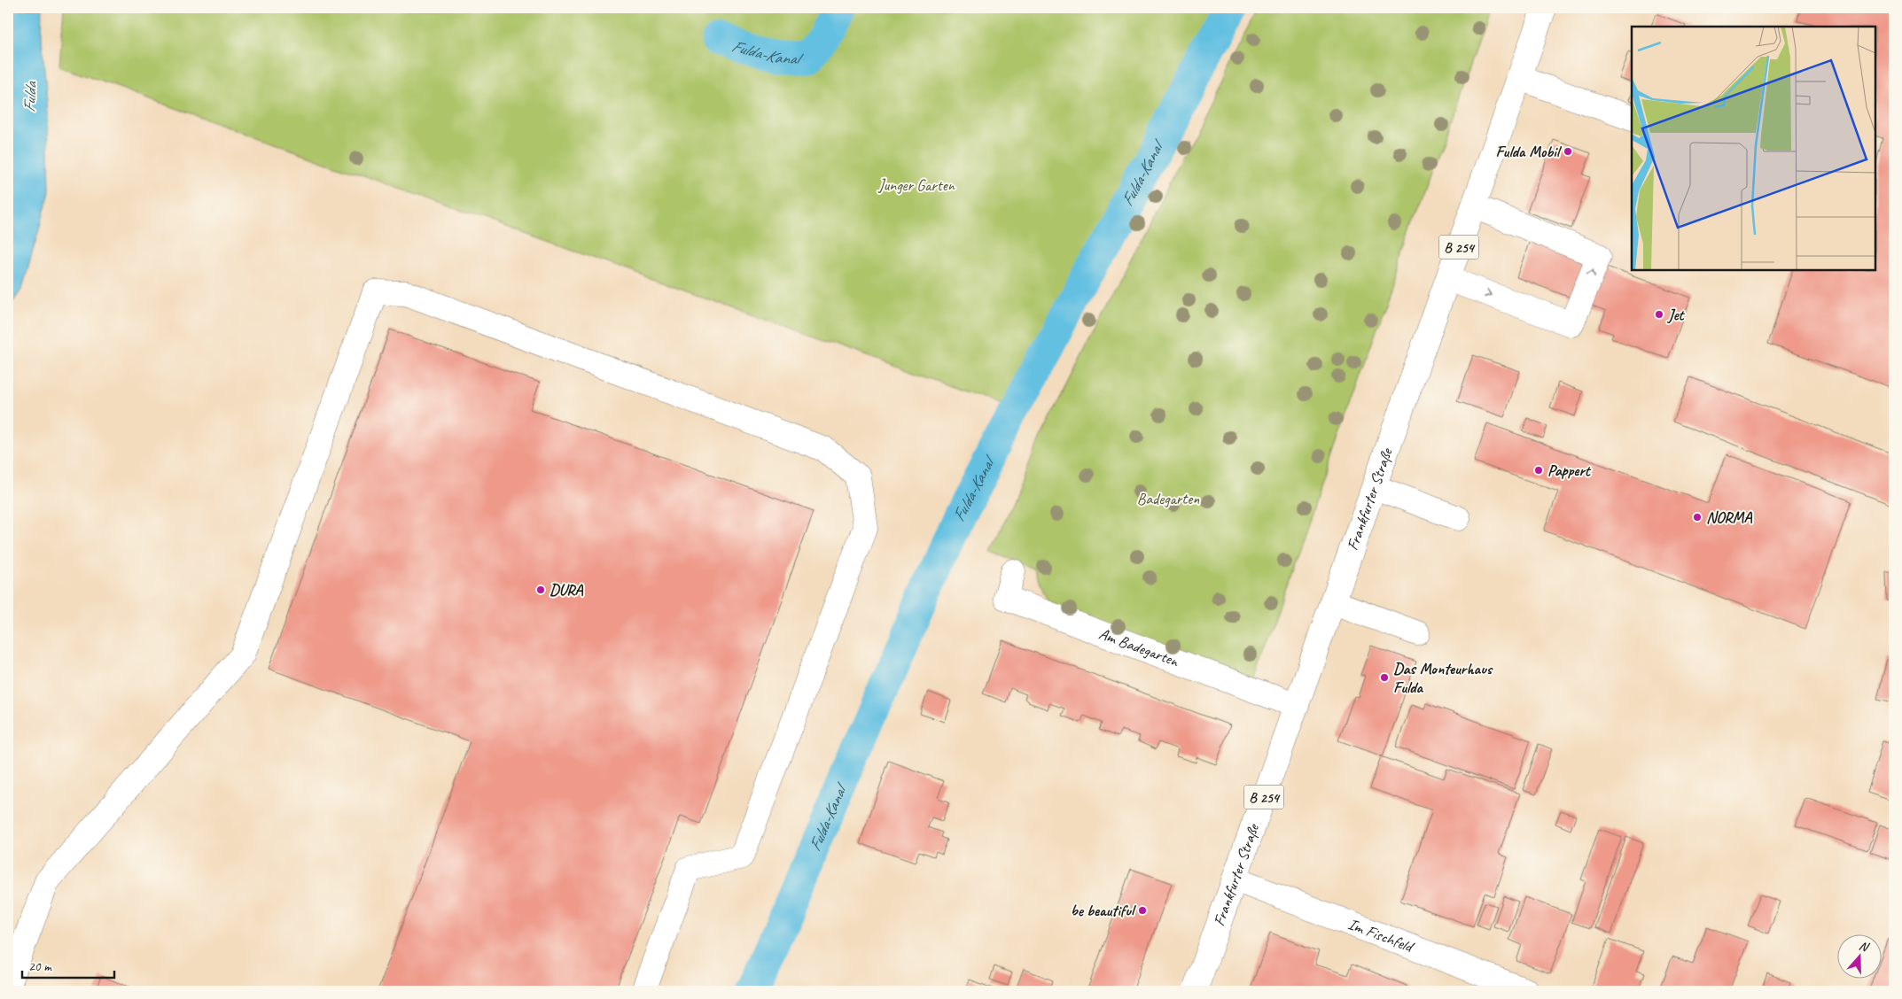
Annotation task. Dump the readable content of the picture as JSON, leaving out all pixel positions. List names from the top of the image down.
{
  "streets": {
    "main road": [
      "B 254",
      "Frankfurter Straße",
      "Am Badegarten",
      "Im Fischfeld"
    ]
  },
  "crossings": [
    ["Frankfurter Straße", "Am Badegarten"],
    ["Frankfurter Straße", "Im Fischfeld"]
  ],
  "water": ["Fulda-Kanal", "Fulda"],
  "parks": ["Junger Garten", "Badegarten"],
  "places": [
    "Fulda Mobil",
    "Jet",
    "Pappert",
    "NORMA",
    "DURA",
    "Das Monteurhaus Fulda",
    "be beautiful"
  ],
  "scale_bar": "20 m",
  "north": "top"
}
